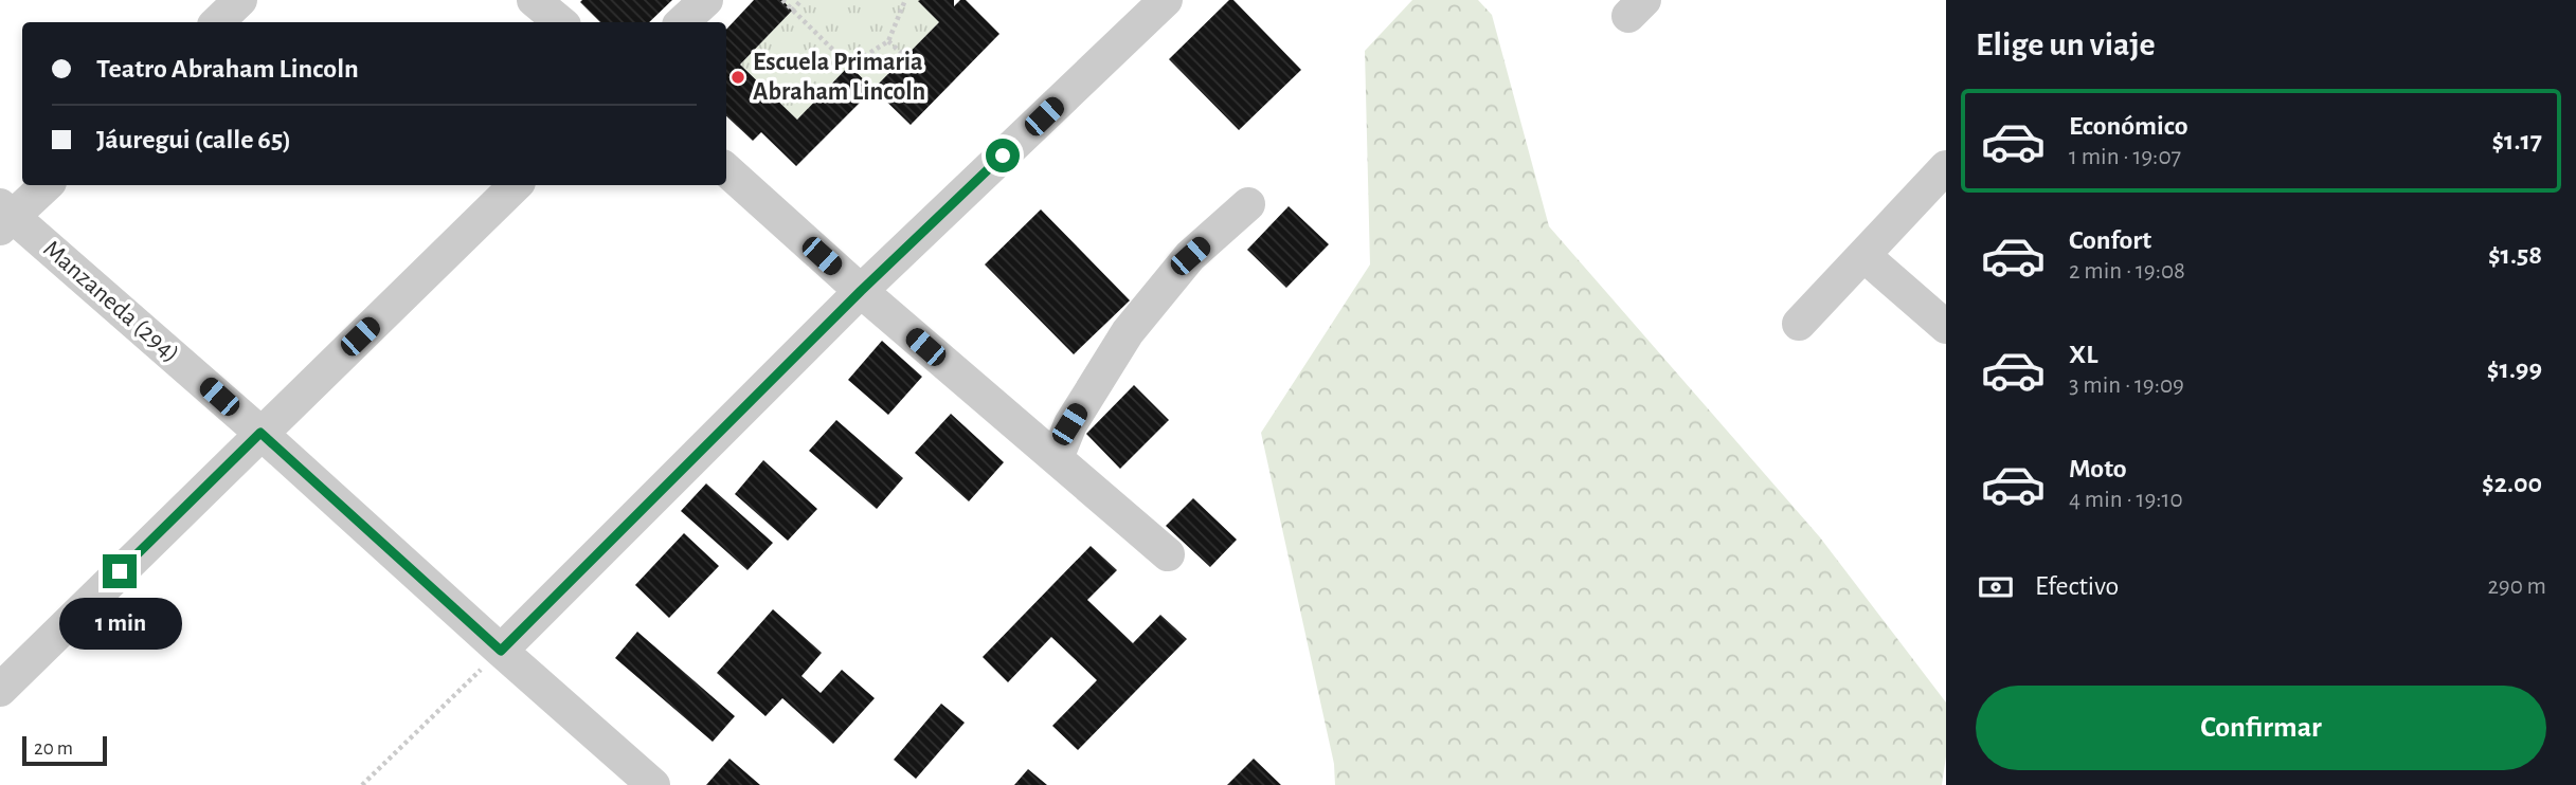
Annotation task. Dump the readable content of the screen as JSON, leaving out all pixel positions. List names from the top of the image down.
{
  "streets": {
    "street": ["Manzaneda (294)"]
  },
  "places": ["Escuela Primaria Abraham Lincoln"],
  "scale_bar": "20 m",
  "page": {
    "heading": "Elige un viaje",
    "banner": ["Teatro Abraham Lincoln", "Jáuregui (calle 65)"],
    "list": [
      {
        "name": "Económico",
        "note": "1 min · 19:07",
        "value": "$1.17"
      },
      {
        "name": "Confort",
        "note": "2 min · 19:08",
        "value": "$1.58"
      },
      {
        "name": "XL",
        "note": "3 min · 19:09",
        "value": "$1.99"
      },
      {
        "name": "Moto",
        "note": "4 min · 19:10",
        "value": "$2.00"
      }
    ],
    "pay": ["Efectivo", "290 m"],
    "bubble": "1 min",
    "buttons": "Confirmar",
    "scale": "20 m"
  }
}
